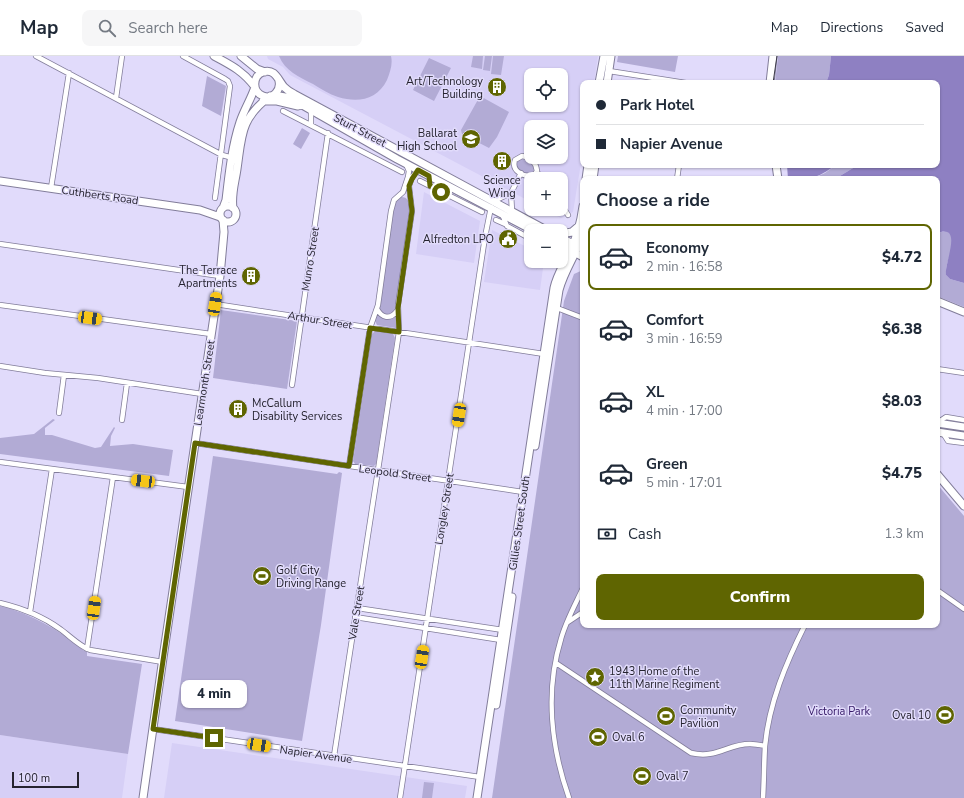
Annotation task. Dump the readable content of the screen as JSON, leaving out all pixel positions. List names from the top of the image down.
{
  "streets": {
    "main road": [
      "Sturt Street",
      "Cuthberts Road",
      "Learmonth Street",
      "Gillies Street South"
    ],
    "street": [
      "Munro Street",
      "Arthur Street",
      "Leopold Street",
      "Longley Street",
      "Vale Street",
      "Napier Avenue"
    ]
  },
  "crossings": [
    ["Sturt Street", "Munro Street"],
    ["Sturt Street", "Longley Street"],
    ["Sturt Street", "Vale Street"],
    ["Cuthberts Road", "Learmonth Street"],
    ["Munro Street", "Arthur Street"],
    ["Arthur Street", "Learmonth Street"],
    ["Arthur Street", "Longley Street"],
    ["Arthur Street", "Gillies Street South"],
    ["Arthur Street", "Vale Street"],
    ["Learmonth Street", "Leopold Street"],
    ["Learmonth Street", "Napier Avenue"],
    ["Leopold Street", "Longley Street"],
    ["Leopold Street", "Gillies Street South"],
    ["Leopold Street", "Vale Street"],
    ["Longley Street", "Napier Avenue"],
    ["Gillies Street South", "Napier Avenue"],
    ["Vale Street", "Napier Avenue"]
  ],
  "parks": ["Victoria Park"],
  "places": {
    "building": [
      "Art/Technology Building",
      "Science Wing",
      "The Terrace Apartments",
      "McCallum Disability Services"
    ],
    "school or university": ["Ballarat High School"],
    "public building": ["Alfredton LPO"],
    "sports": [
      "Golf City Driving Range",
      "Oval 10",
      "Community Pavilion",
      "Oval 6",
      "Oval 7"
    ],
    "place": ["1943 Home of the 11th Marine Regiment"]
  },
  "scale_bar": "100 m",
  "page": {
    "header": "Map",
    "search": "Search here",
    "nav": ["Map", "Directions", "Saved"],
    "map_buttons": ["+", "−"],
    "banner": ["Park Hotel", "Napier Avenue"],
    "heading": "Choose a ride",
    "list": [
      {
        "name": "Economy",
        "note": "2 min · 16:58",
        "value": "$4.72"
      },
      {
        "name": "Comfort",
        "note": "3 min · 16:59",
        "value": "$6.38"
      },
      {
        "name": "XL",
        "note": "4 min · 17:00",
        "value": "$8.03"
      },
      {
        "name": "Green",
        "note": "5 min · 17:01",
        "value": "$4.75"
      }
    ],
    "pay": ["Cash", "1.3 km"],
    "buttons": "Confirm",
    "bubble": "4 min",
    "scale": "100 m"
  }
}
